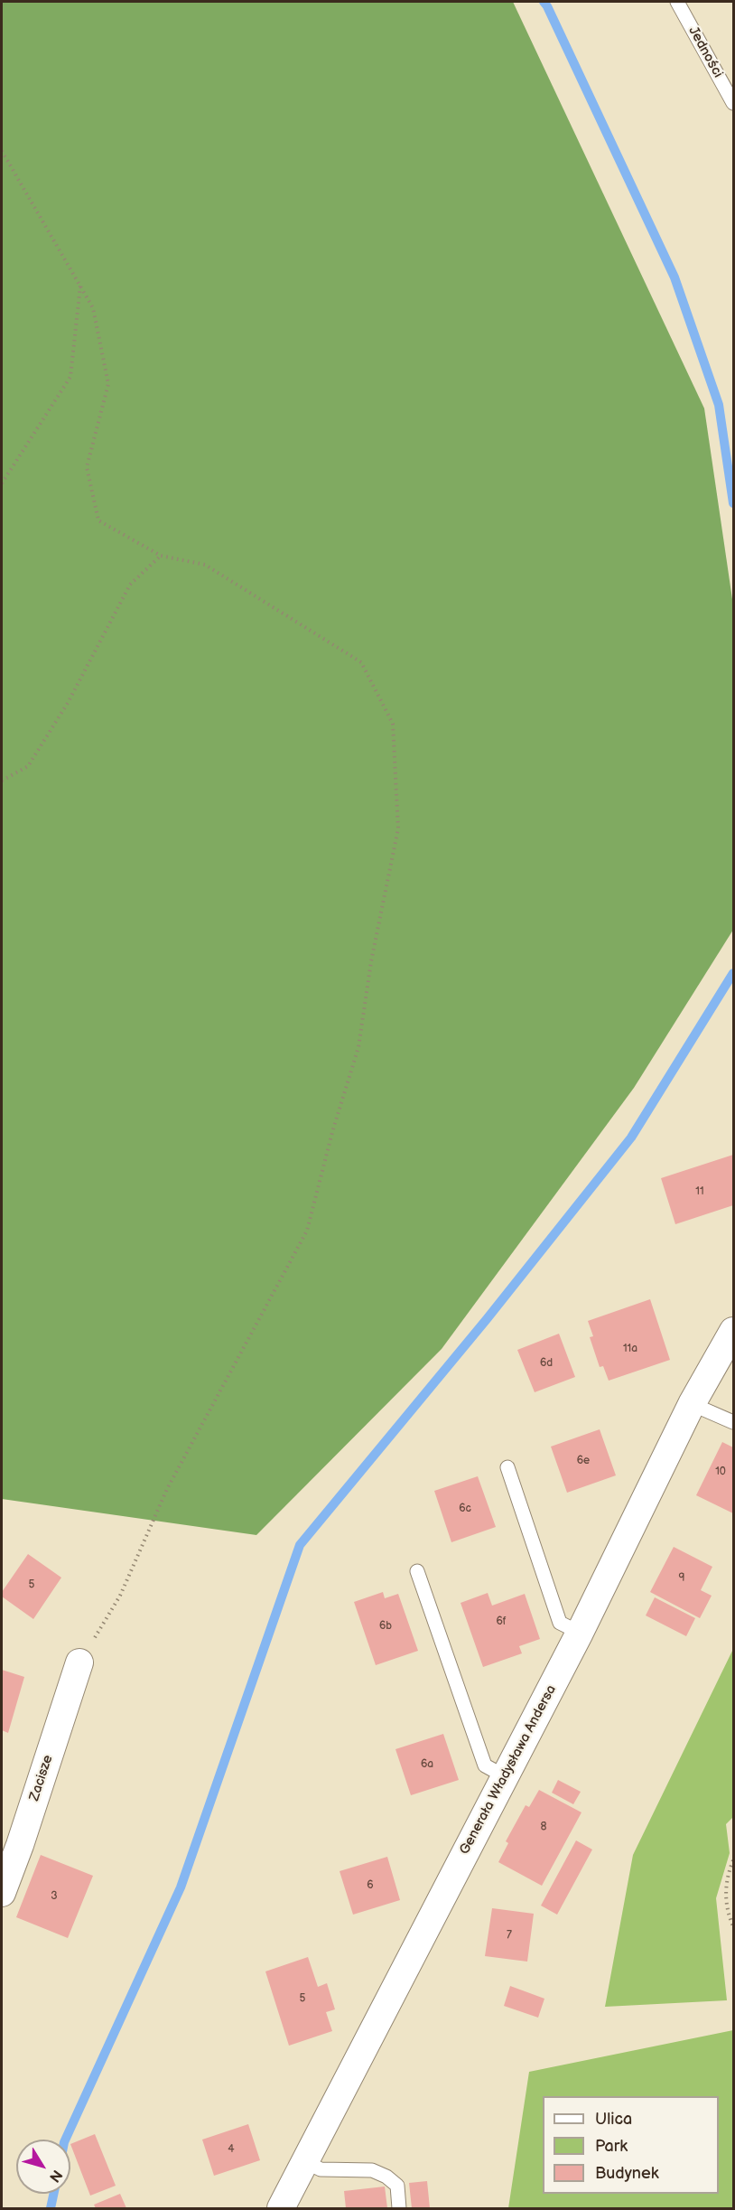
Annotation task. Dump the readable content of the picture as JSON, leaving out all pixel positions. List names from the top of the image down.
{
  "streets": {
    "street": ["Generała Władysława Andersa", "Zacisze"],
    "lane": ["Jedności"]
  },
  "house_numbers": [
    "11",
    "11a",
    "6d",
    "6e",
    "10",
    "6c",
    "9",
    "5",
    "6f",
    "6b",
    "6a",
    "8",
    "6",
    "3",
    "7",
    "5",
    "4"
  ],
  "legend": ["Ulica", "Park", "Budynek"],
  "north": "bottom right"
}
